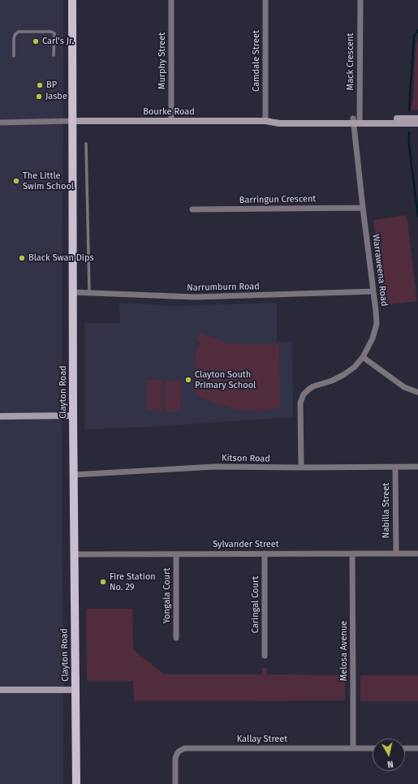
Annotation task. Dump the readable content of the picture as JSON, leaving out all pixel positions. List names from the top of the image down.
{
  "streets": {
    "main road": ["Bourke Road", "Clayton Road"],
    "street": [
      "Murphy Street",
      "Camdale Street",
      "Mack Crescent",
      "Barringun Crescent",
      "Warraweena Road",
      "Narrumburn Road",
      "Kitson Road",
      "Nabilla Street",
      "Sylvander Street",
      "Yongala Court",
      "Caringal Court",
      "Melosa Avenue",
      "Kallay Street"
    ]
  },
  "crossings": [
    ["Murphy Street", "Bourke Road"],
    ["Camdale Street", "Bourke Road"],
    ["Mack Crescent", "Bourke Road"],
    ["Mack Crescent", "Warraweena Road"],
    ["Bourke Road", "Warraweena Road"],
    ["Bourke Road", "Clayton Road"],
    ["Barringun Crescent", "Warraweena Road"],
    ["Warraweena Road", "Narrumburn Road"],
    ["Warraweena Road", "Kitson Road"],
    ["Narrumburn Road", "Clayton Road"],
    ["Clayton Road", "Kitson Road"],
    ["Clayton Road", "Sylvander Street"],
    ["Kitson Road", "Nabilla Street"],
    ["Nabilla Street", "Sylvander Street"],
    ["Sylvander Street", "Yongala Court"],
    ["Sylvander Street", "Caringal Court"],
    ["Sylvander Street", "Melosa Avenue"],
    ["Melosa Avenue", "Kallay Street"]
  ],
  "places": [
    "Carl's Jr.",
    "BP",
    "Jasbe",
    "The Little Swim School",
    "Black Swan Dips",
    "Clayton South Primary School",
    "Fire Station No. 29"
  ],
  "north": "bottom"
}
